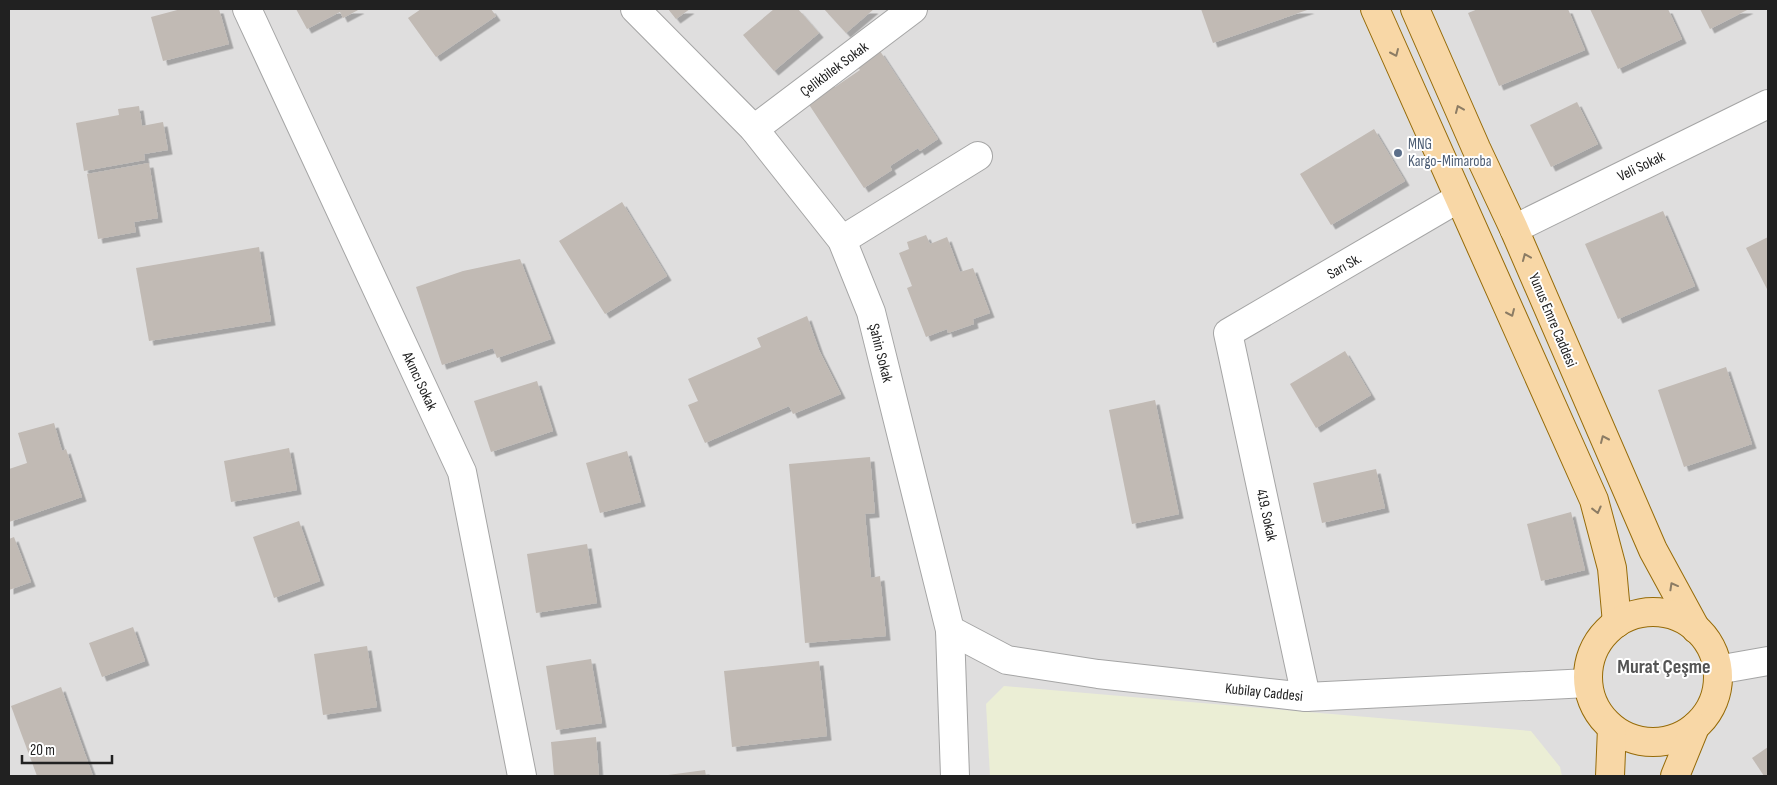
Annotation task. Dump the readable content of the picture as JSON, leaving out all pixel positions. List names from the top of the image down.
{
  "streets": {
    "main road": ["Yunus Emre Caddesi"],
    "street": [
      "Çelikbilek Sokak",
      "Veli Sokak",
      "Sarı Sk.",
      "Şahin Sokak",
      "Akıncı Sokak",
      "419. Sokak",
      "Kubilay Caddesi"
    ]
  },
  "crossings": [
    ["Çelikbilek Sokak", "Şahin Sokak"],
    ["Veli Sokak", "Yunus Emre Caddesi"],
    ["Sarı Sk.", "419. Sokak"],
    ["Yunus Emre Caddesi", "Kubilay Caddesi"],
    ["Şahin Sokak", "Kubilay Caddesi"],
    ["419. Sokak", "Kubilay Caddesi"]
  ],
  "districts": ["Murat Çeşme"],
  "places": ["MNG Kargo-Mimaroba"],
  "scale_bar": "20 m"
}
